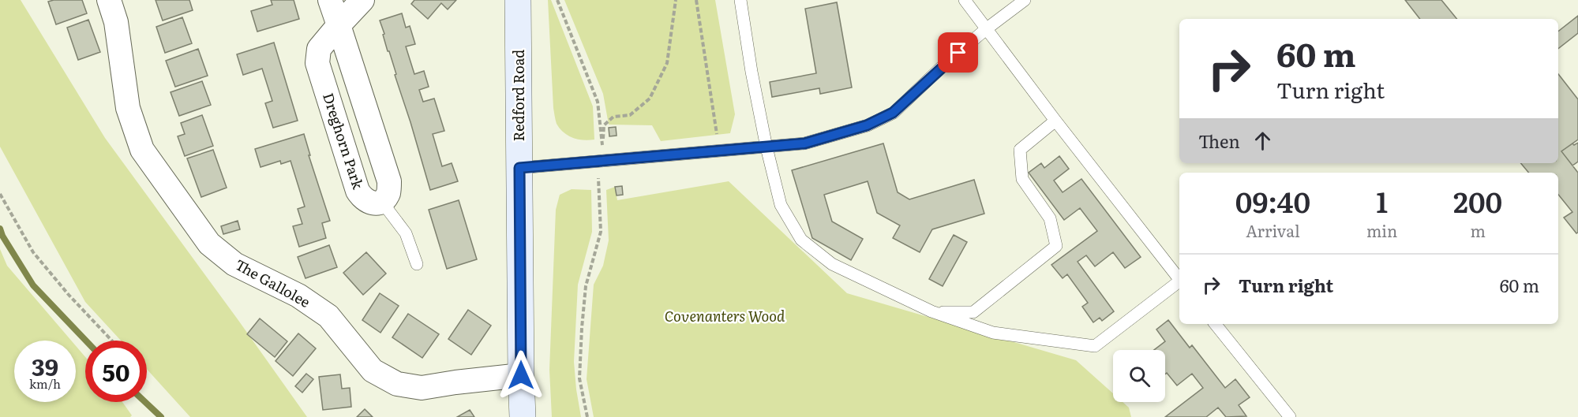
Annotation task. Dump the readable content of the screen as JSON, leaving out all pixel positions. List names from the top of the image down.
{
  "streets": {
    "main road": ["Redford Road"],
    "street": ["Dreghorn Park", "The Gallolee"]
  },
  "crossings": [
    ["Redford Road", "The Gallolee"]
  ],
  "parks": ["Covenanters Wood"],
  "page": {
    "turn": ["60 m", "Turn right"],
    "then": "Then",
    "eta": [
      "09:40",
      "Arrival",
      "1",
      "min",
      "200",
      "m"
    ],
    "list": [
      {
        "name": "Turn right",
        "value": "60 m"
      }
    ],
    "speed": "39 km/h",
    "limit": "50"
  }
}
